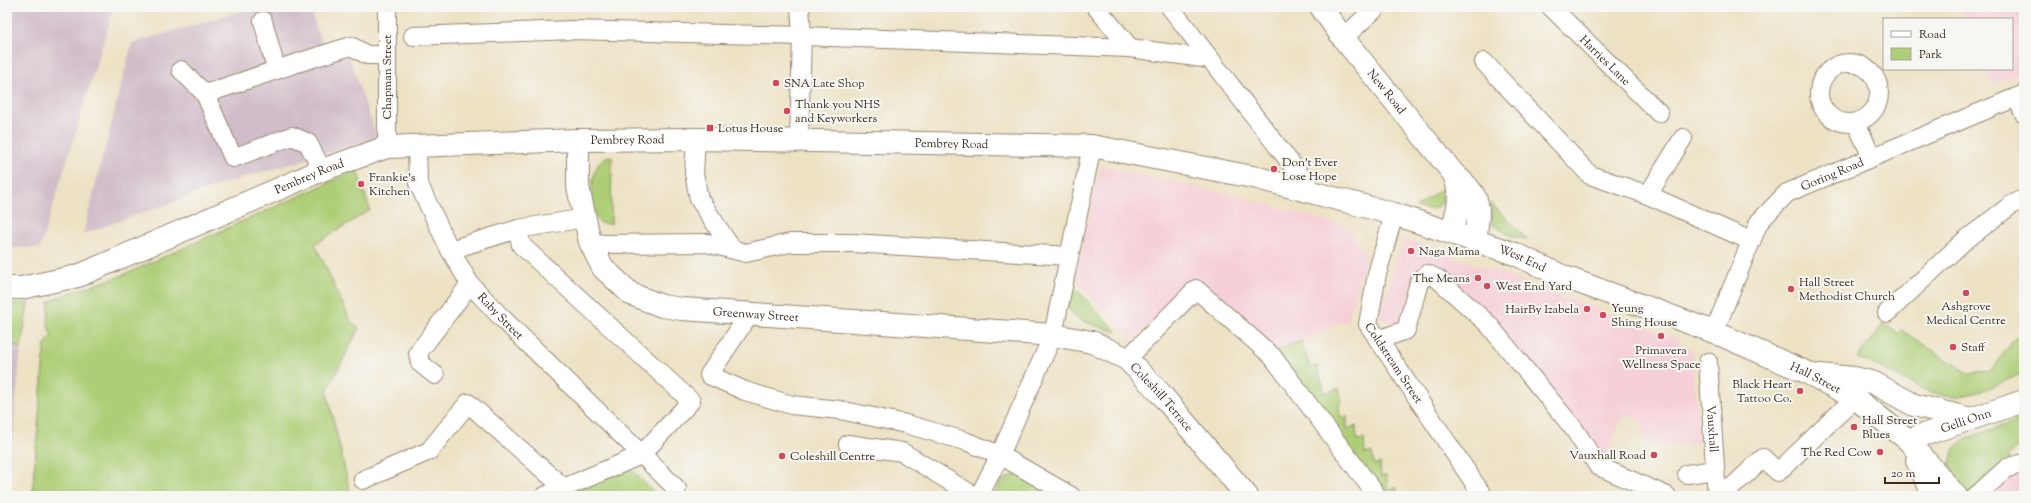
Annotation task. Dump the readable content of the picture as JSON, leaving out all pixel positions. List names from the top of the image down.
{
  "streets": {
    "main road": [
      "New Road",
      "Pembrey Road",
      "West End",
      "Greenway Street",
      "Hall Street",
      "Coleshill Terrace",
      "Gelli Onn"
    ],
    "street": [
      "Harries Lane",
      "Chapman Street",
      "Goring Road",
      "Raby Street",
      "Coldstream Street",
      "Vauxhall"
    ]
  },
  "crossings": [
    ["Chapman Street", "Pembrey Road"],
    ["New Road", "West End"],
    ["Pembrey Road", "West End"],
    ["Pembrey Road", "Greenway Street"],
    ["Pembrey Road", "Raby Street"],
    ["Goring Road", "West End"],
    ["Goring Road", "Hall Street"],
    ["West End", "Coldstream Street"],
    ["West End", "Hall Street"],
    ["Greenway Street", "Coleshill Terrace"],
    ["Hall Street", "Gelli Onn"]
  ],
  "places": {
    "other": [
      "SNA Late Shop",
      "Thank you NHS and Keyworkers",
      "Don't Ever Lose Hope",
      "Frankie's Kitchen",
      "Naga Mama",
      "The Means",
      "West End Yard",
      "Hall Street Methodist Church",
      "Ashgrove Medical Centre",
      "HairBy Izabela",
      "Yeung Shing House",
      "Primavera Wellness Space",
      "Staff",
      "Black Heart Tattoo Co.",
      "Hall Street Blues",
      "The Red Cow",
      "Vauxhall Road",
      "Coleshill Centre"
    ],
    "transit": ["Lotus House"]
  },
  "legend": ["Road", "Park"],
  "scale_bar": "20 m"
}
